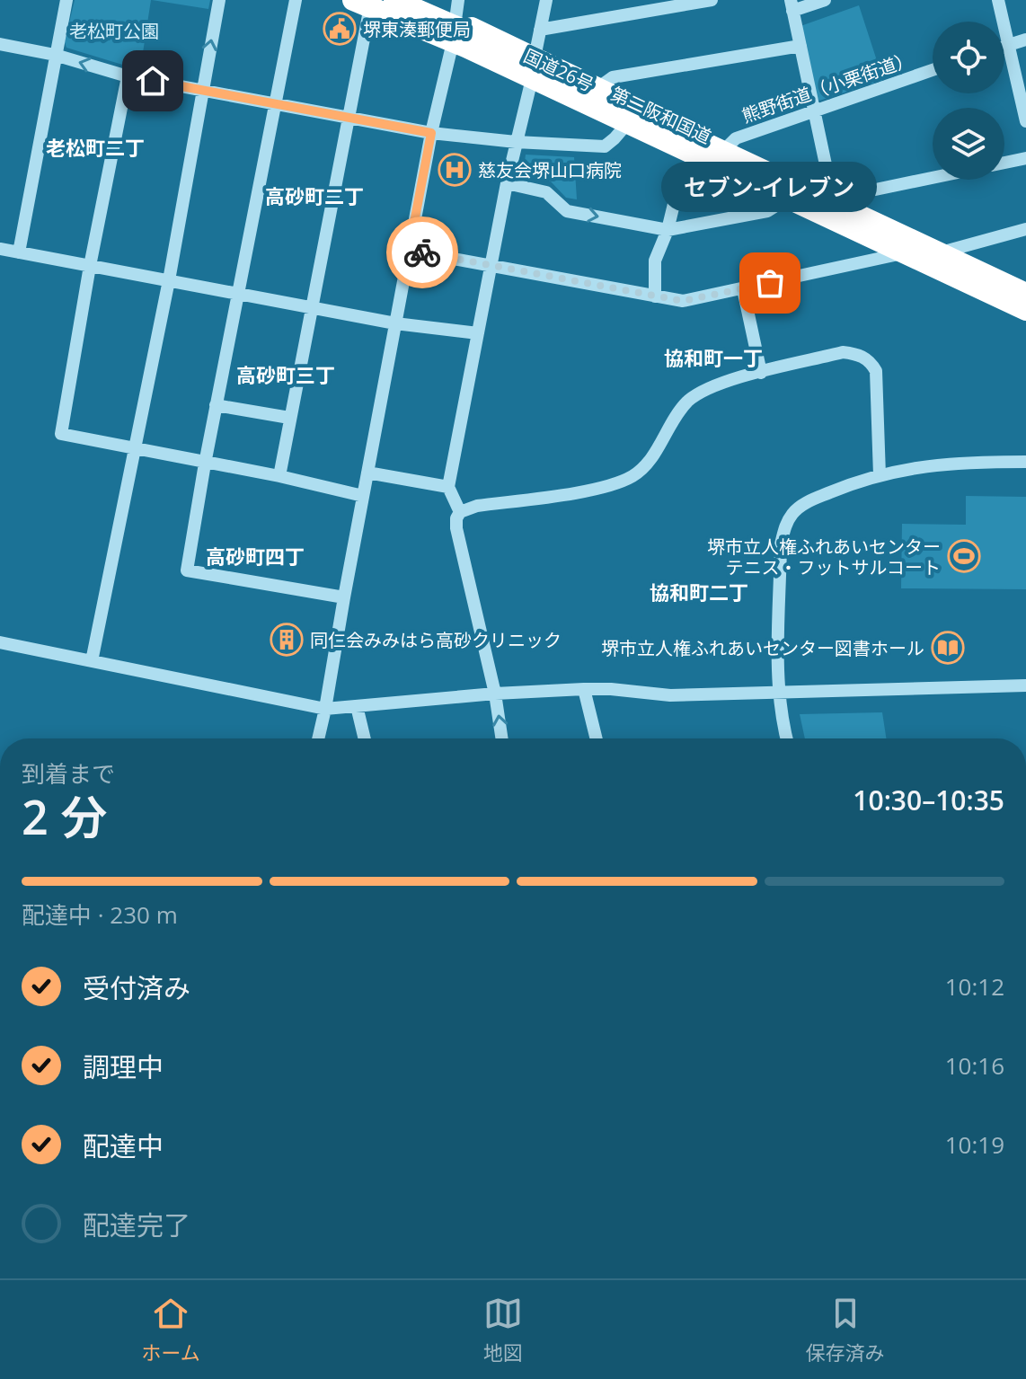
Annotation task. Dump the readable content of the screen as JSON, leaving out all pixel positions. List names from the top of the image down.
{
  "streets": {
    "highway": ["国道26号", "第二阪和国道"],
    "street": ["熊野街道（小栗街道）"]
  },
  "crossings": [
    ["国道26号", "熊野街道（小栗街道）"],
    ["国道26号", "第二阪和国道"]
  ],
  "districts": [
    "老松町二丁",
    "高砂町二丁",
    "協和町一丁",
    "高砂町三丁",
    "高砂町四丁",
    "協和町二丁"
  ],
  "parks": ["老松町公園"],
  "places": {
    "public building": ["堺東湊郵便局"],
    "hospital": ["慈友会堺山口病院"],
    "other": ["セブン-イレブン"],
    "sports": ["堺市立人権ふれあいセンター テニス・フットサルコート"],
    "building": ["同仁会みみはら高砂クリニック"],
    "library": ["堺市立人権ふれあいセンター図書ホール"]
  },
  "page": {
    "bubble": "セブン-イレブン",
    "heading": ["2 分", "到着まで", "10:30–10:35"],
    "bar": "配達中 · 230 m",
    "list": [
      ["受付済み", "10:12"],
      ["調理中", "10:16"],
      ["配達中", "10:19"],
      "配達完了"
    ],
    "tabs": ["ホーム", "地図", "保存済み"]
  }
}
